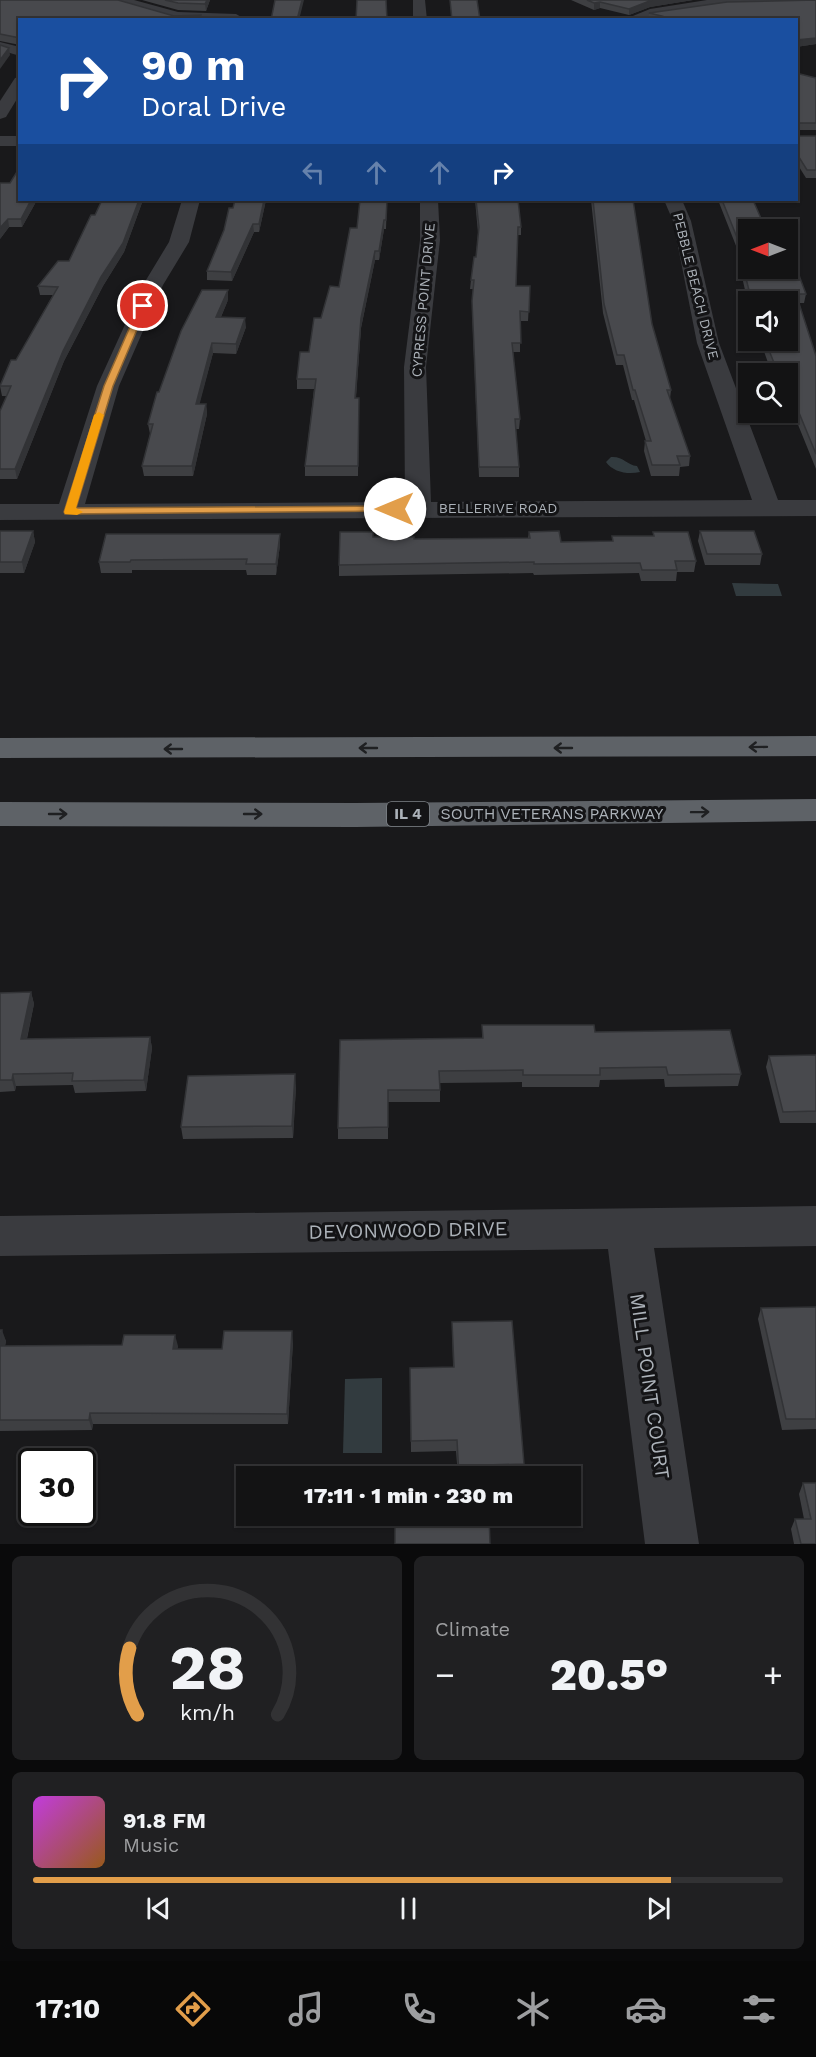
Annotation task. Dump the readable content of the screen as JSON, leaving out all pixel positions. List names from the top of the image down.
{
  "streets": {
    "highway": ["SOUTH VETERANS PARKWAY", "IL 4"],
    "street": [
      "PEBBLE BEACH DRIVE",
      "CYPRESS POINT DRIVE",
      "BELLERIVE ROAD",
      "DEVONWOOD DRIVE",
      "MILL POINT COURT"
    ]
  },
  "crossings": [
    ["PEBBLE BEACH DRIVE", "BELLERIVE ROAD"],
    ["CYPRESS POINT DRIVE", "BELLERIVE ROAD"],
    ["DEVONWOOD DRIVE", "MILL POINT COURT"]
  ],
  "north": "left",
  "page": {
    "turn": ["90 m", "Doral Drive"],
    "limit": "30",
    "trip": "17:11 · 1 min · 230 m",
    "tile": "Climate",
    "heat": ["−", "20.5°", "+"],
    "song": ["91.8 FM", "Music"],
    "tabs": "17:10",
    "gauge": ["28", "km/h"]
  }
}
